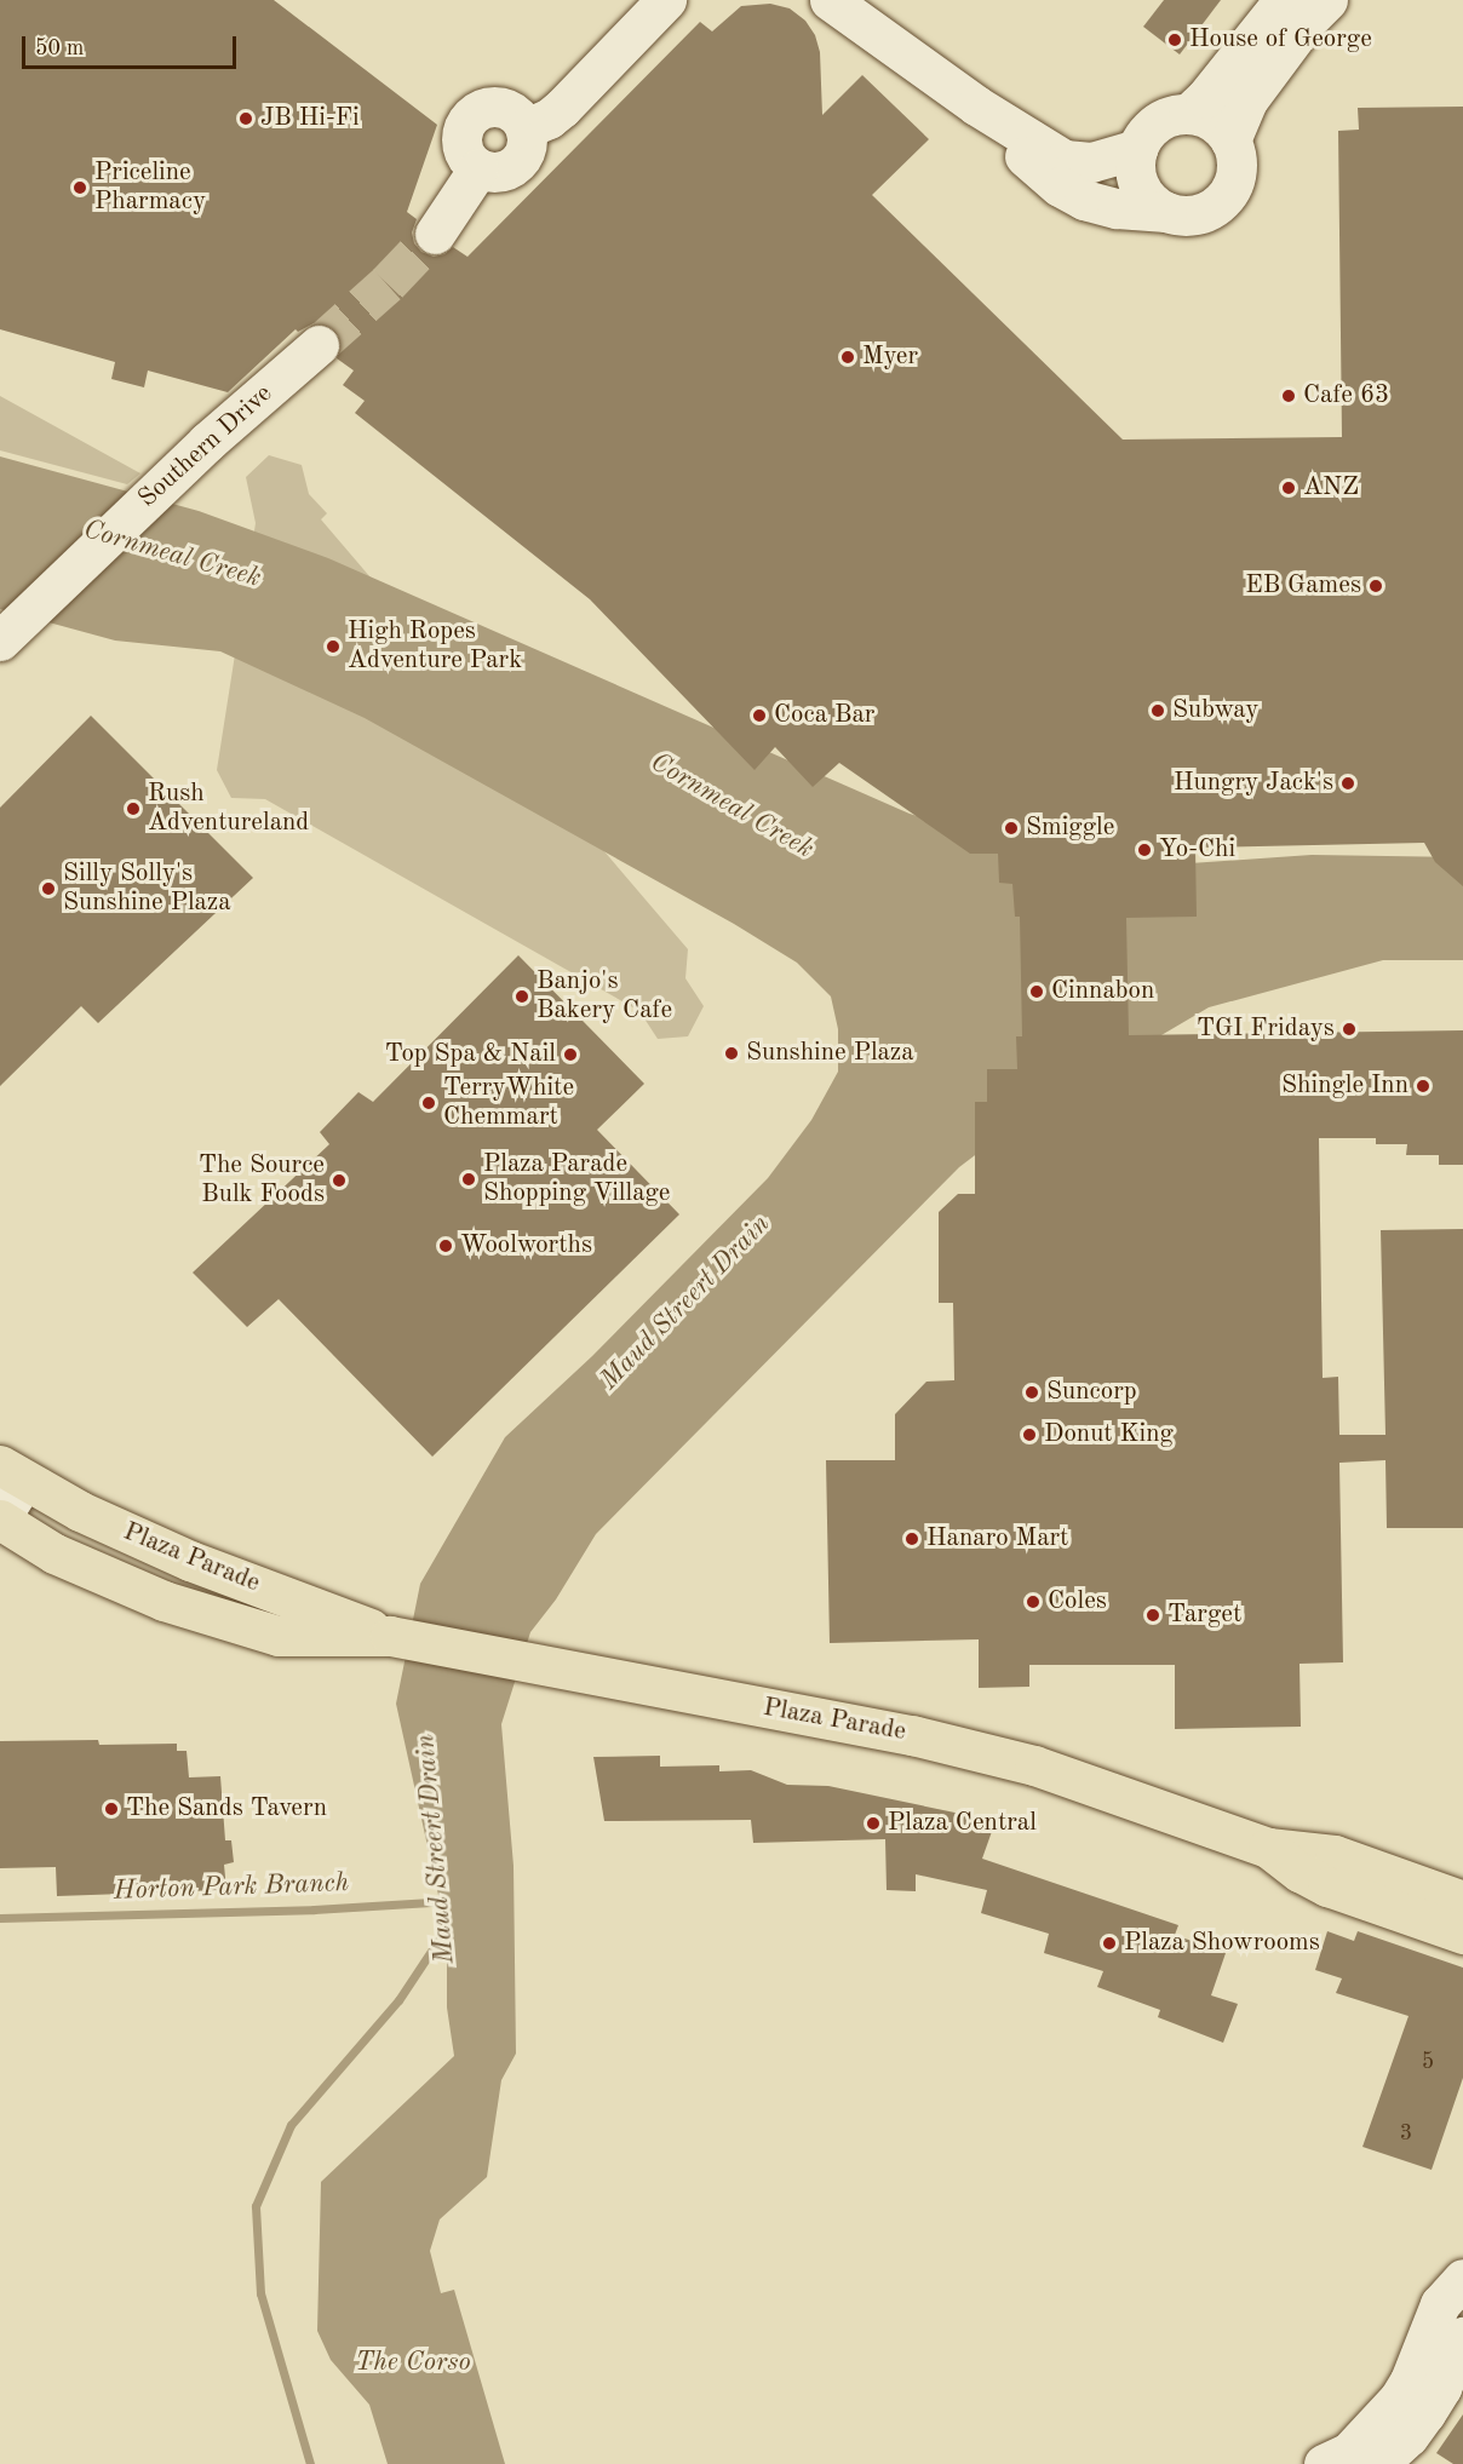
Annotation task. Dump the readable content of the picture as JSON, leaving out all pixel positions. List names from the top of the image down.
{
  "streets": {
    "main road": ["Plaza Parade"],
    "street": ["Southern Drive"]
  },
  "water": [
    "Cornmeal Creek",
    "Maud Streert Drain",
    "Horton Park Branch",
    "The Corso"
  ],
  "places": [
    "House of George",
    "JB Hi-Fi",
    "Priceline Pharmacy",
    "Myer",
    "Cafe 63",
    "ANZ",
    "EB Games",
    "High Ropes Adventure Park",
    "Subway",
    "Coca Bar",
    "Hungry Jack's",
    "Rush Adventureland",
    "Smiggle",
    "Yo-Chi",
    "Silly Solly's Sunshine Plaza",
    "Cinnabon",
    "Banjo's Bakery Cafe",
    "TGI Fridays",
    "Sunshine Plaza",
    "Top Spa & Nail",
    "Shingle Inn",
    "TerryWhite Chemmart",
    "Plaza Parade Shopping Village",
    "The Source Bulk Foods",
    "Woolworths",
    "Suncorp",
    "Donut King",
    "Hanaro Mart",
    "Coles",
    "Target",
    "The Sands Tavern",
    "Plaza Central",
    "Plaza Showrooms"
  ],
  "house_numbers": ["5", "3"],
  "scale_bar": "50 m"
}
